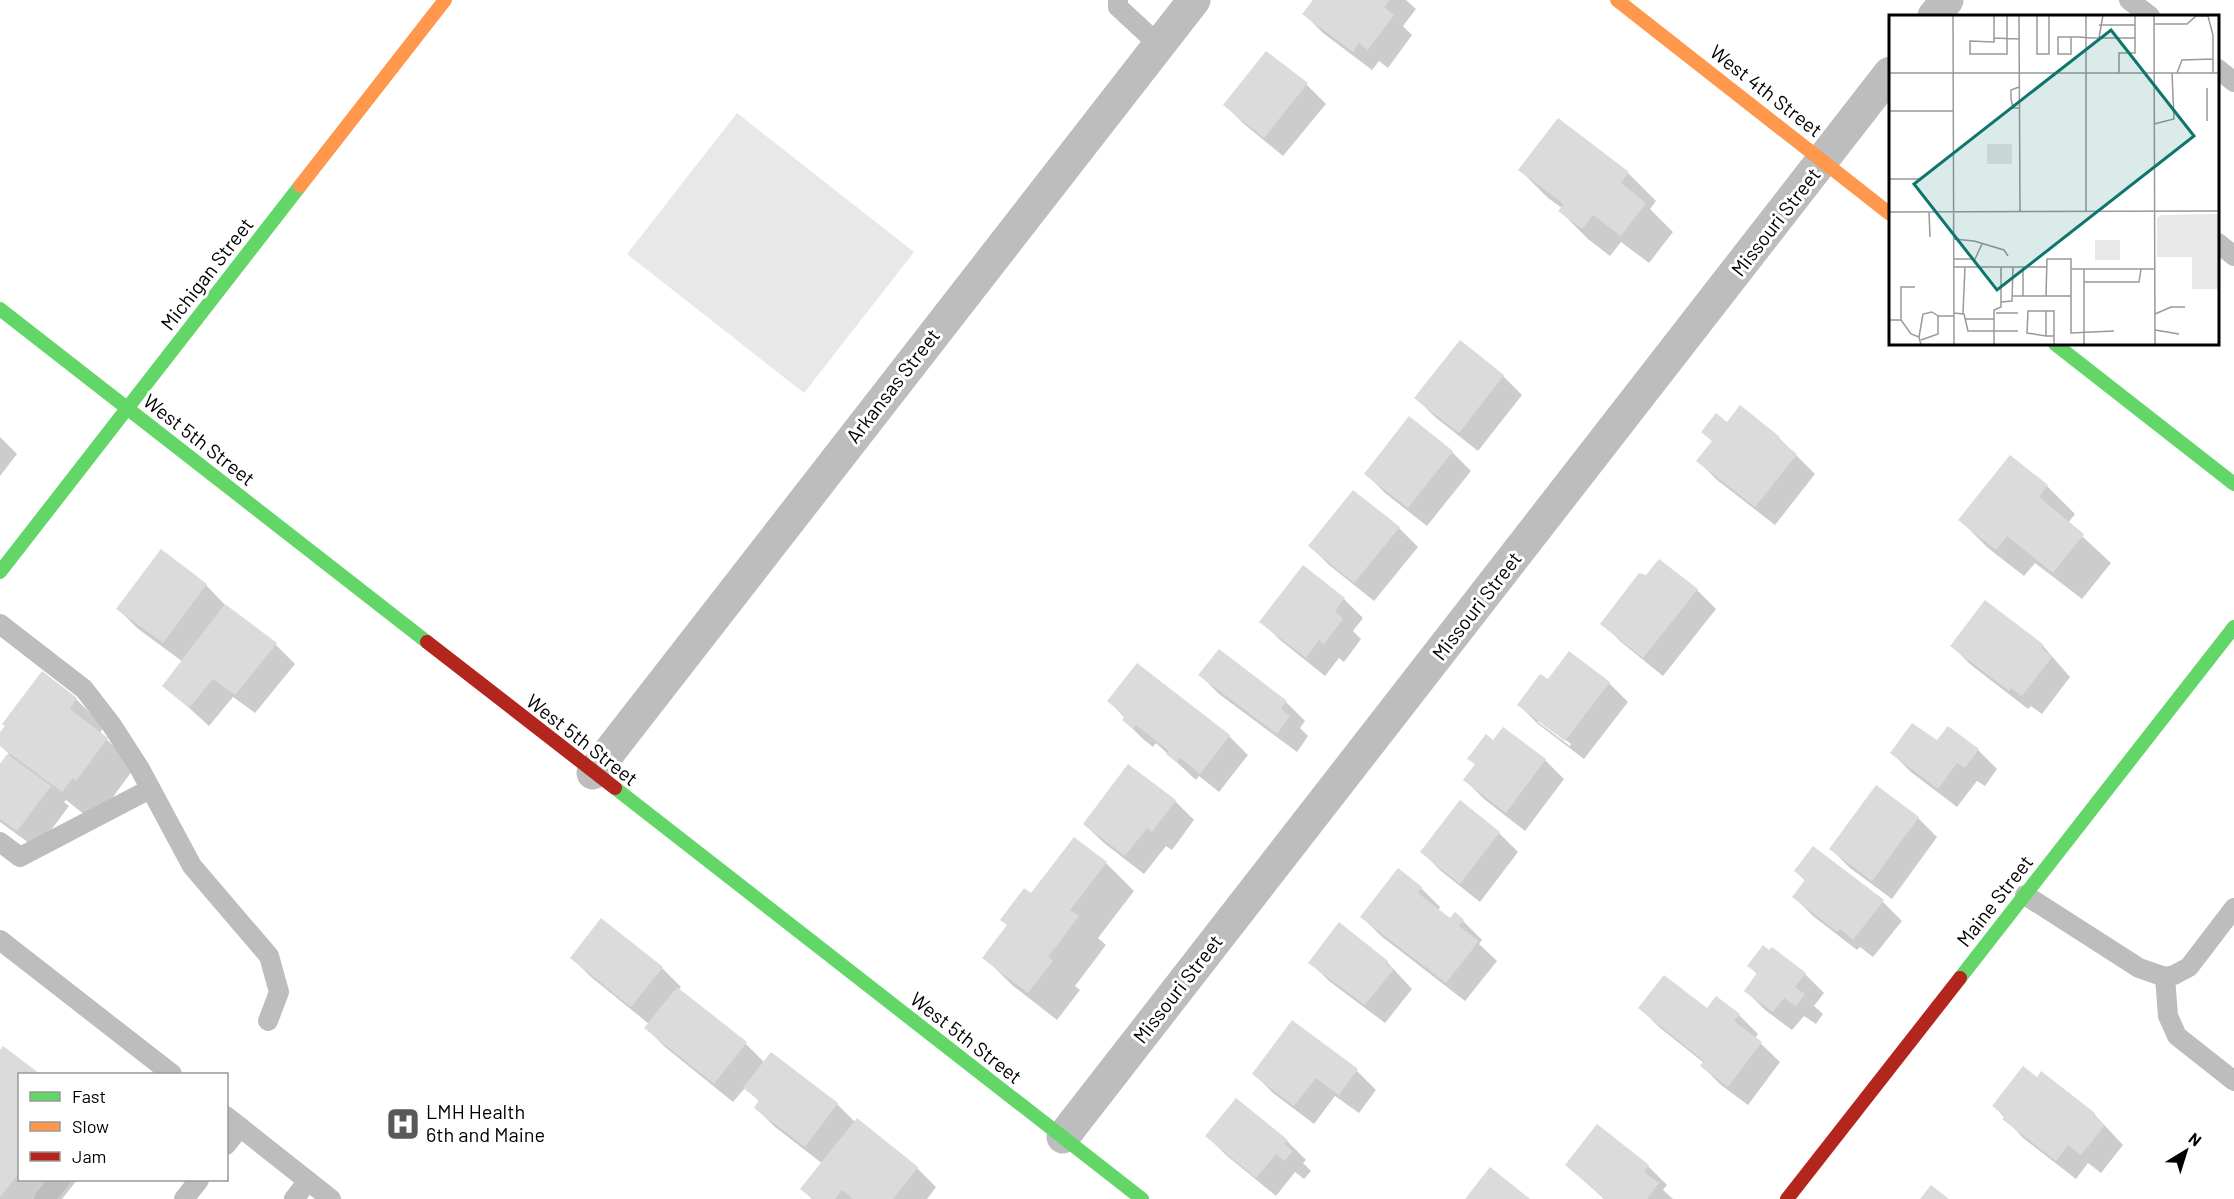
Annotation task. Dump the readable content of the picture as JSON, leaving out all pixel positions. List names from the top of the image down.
{
  "streets": {
    "street": [
      "West 4th Street",
      "Missouri Street",
      "Michigan Street",
      "Arkansas Street",
      "West 5th Street",
      "Maine Street"
    ]
  },
  "crossings": [
    ["West 4th Street", "Missouri Street"],
    ["Missouri Street", "West 5th Street"],
    ["Michigan Street", "West 5th Street"],
    ["Arkansas Street", "West 5th Street"]
  ],
  "places": {
    "hospital": ["LMH Health 6th and Maine"]
  },
  "legend": ["Fast", "Slow", "Jam"],
  "north": "top right"
}
